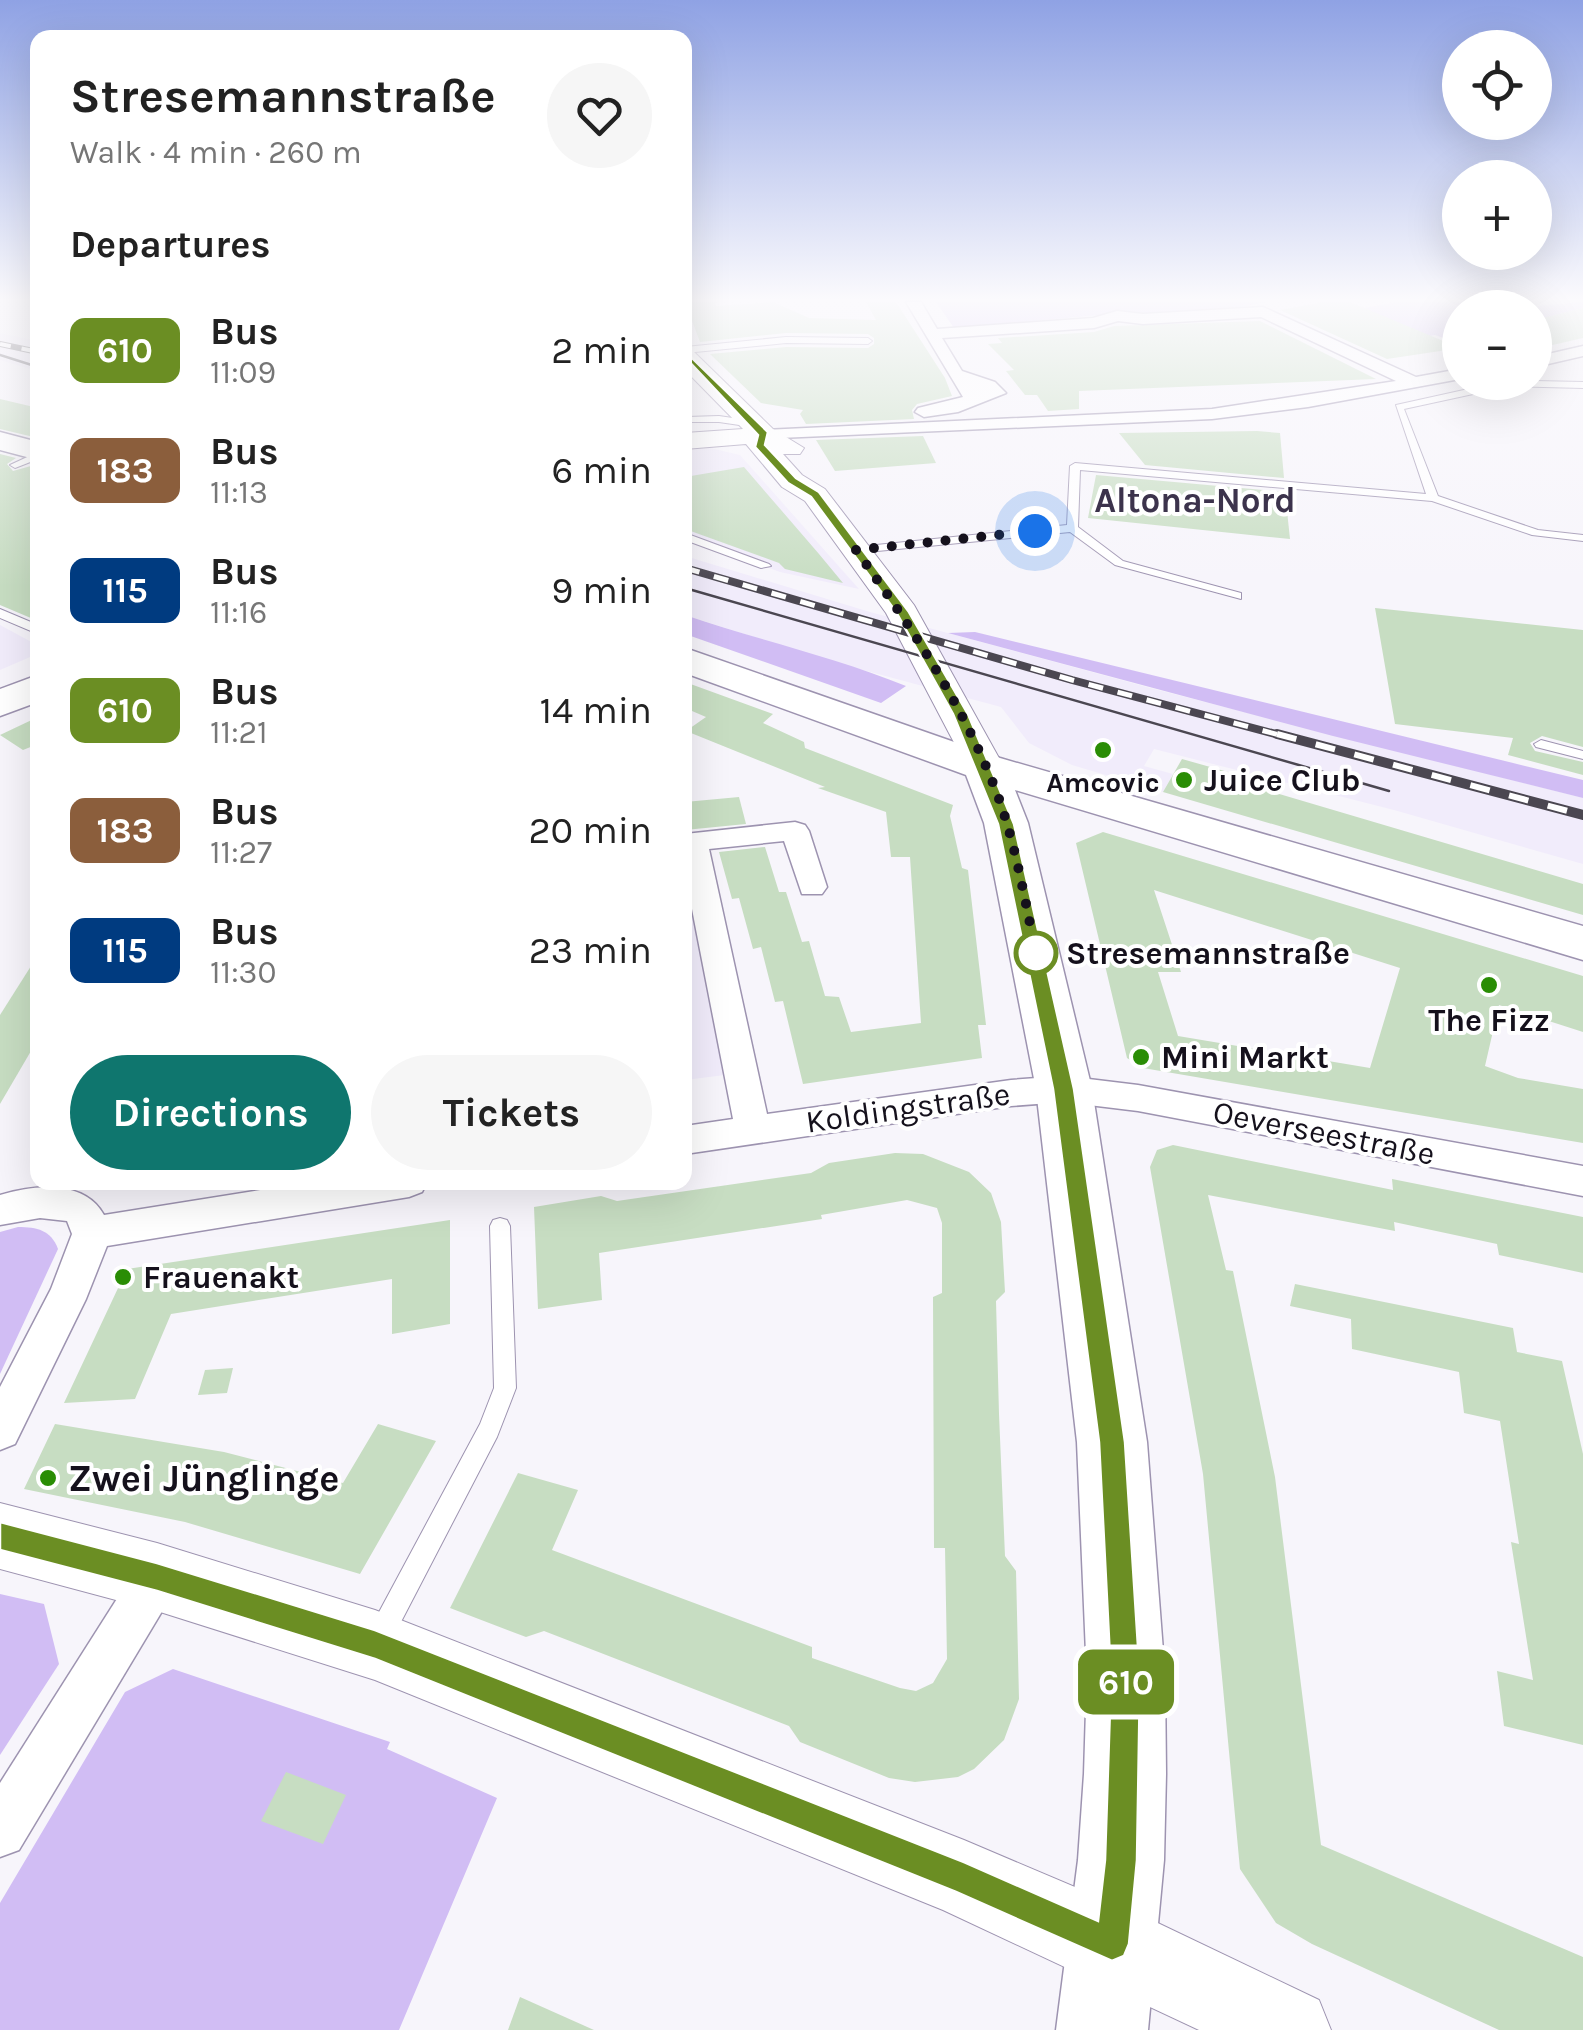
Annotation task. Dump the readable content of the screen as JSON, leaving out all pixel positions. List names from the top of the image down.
{
  "streets": {
    "street": ["Koldingstraße", "Oeverseestraße"]
  },
  "crossings": [
    ["Koldingstraße", "Oeverseestraße"]
  ],
  "districts": ["Altona-Nord"],
  "places": [
    "Amcovic",
    "Juice Club",
    "Stresemannstraße",
    "The Fizz",
    "Mini Markt",
    "Frauenakt",
    "Zwei Jünglinge"
  ],
  "lines": ["bus line 610"],
  "page": {
    "on_map": "610",
    "map_buttons": ["+", "−"],
    "heading": [
      ["Stresemannstraße", "Walk · 4 min · 260 m"],
      "Departures"
    ],
    "list": [
      {
        "mark": "610",
        "name": "Bus",
        "note": "11:09",
        "value": "2 min"
      },
      {
        "mark": "183",
        "name": "Bus",
        "note": "11:13",
        "value": "6 min"
      },
      {
        "mark": "115",
        "name": "Bus",
        "note": "11:16",
        "value": "9 min"
      },
      {
        "mark": "610",
        "name": "Bus",
        "note": "11:21",
        "value": "14 min"
      },
      {
        "mark": "183",
        "name": "Bus",
        "note": "11:27",
        "value": "20 min"
      },
      {
        "mark": "115",
        "name": "Bus",
        "note": "11:30",
        "value": "23 min"
      }
    ],
    "buttons": ["Directions", "Tickets"]
  }
}
